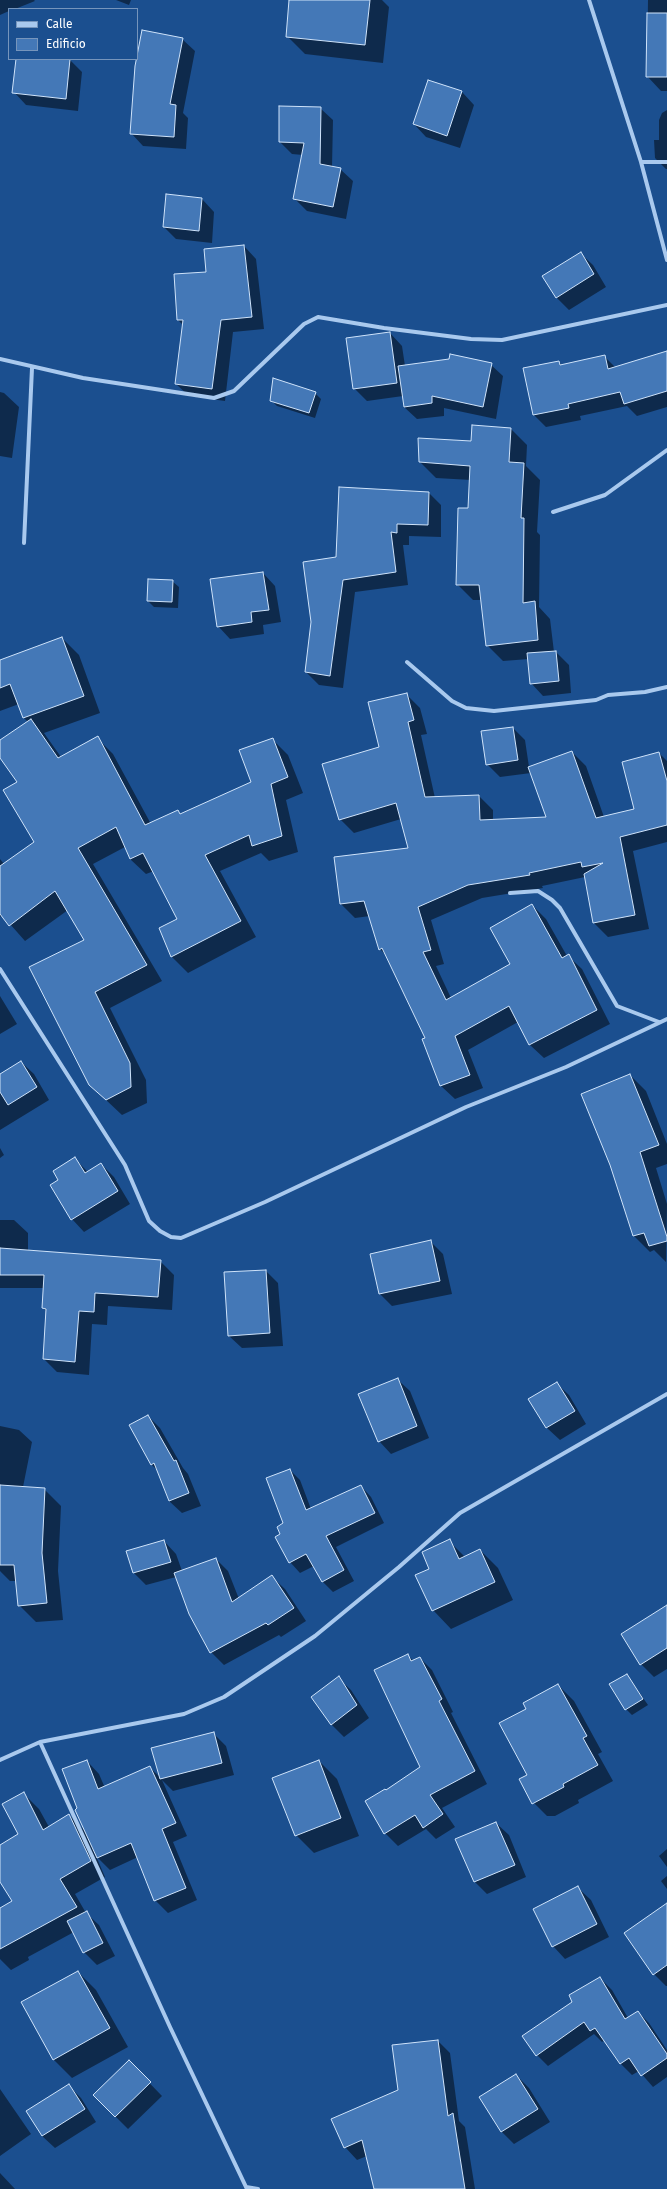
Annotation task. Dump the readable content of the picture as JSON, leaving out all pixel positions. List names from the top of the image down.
{
  "legend": ["Calle", "Edificio"]
}
